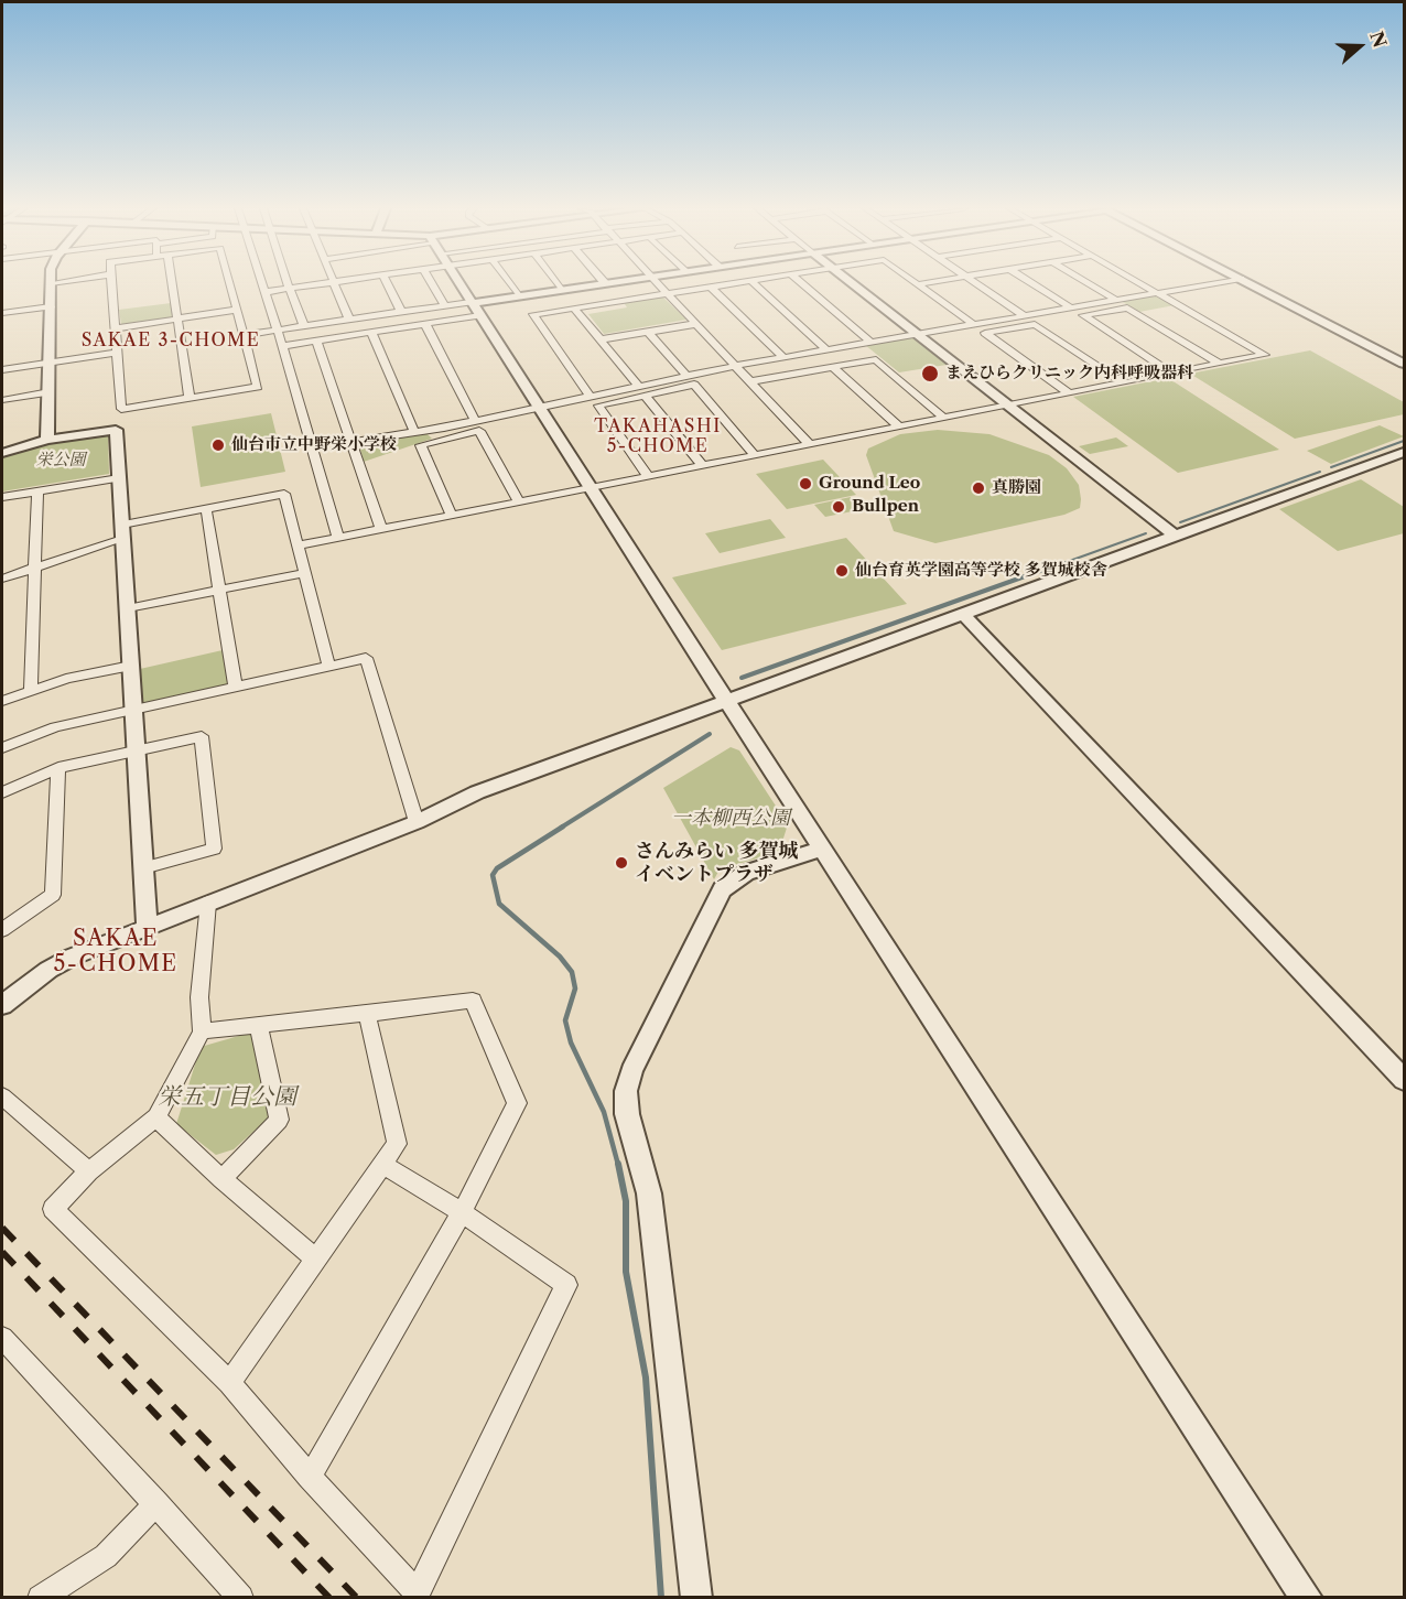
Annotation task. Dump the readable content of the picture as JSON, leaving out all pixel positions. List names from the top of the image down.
{
  "districts": ["SAKAE 3-CHOME", "TAKAHASHI 5-CHOME", "SAKAE 5-CHOME"],
  "parks": ["栄公園", "一本柳西公園", "栄五丁目公園"],
  "places": [
    "まえひらクリニック内科呼吸器科",
    "仙台市立中野栄小学校",
    "Ground Leo",
    "真勝園",
    "Bullpen",
    "仙台育英学園高等学校 多賀城校舎",
    "さんみらい 多賀城 イベントプラザ"
  ],
  "north": "right"
}
